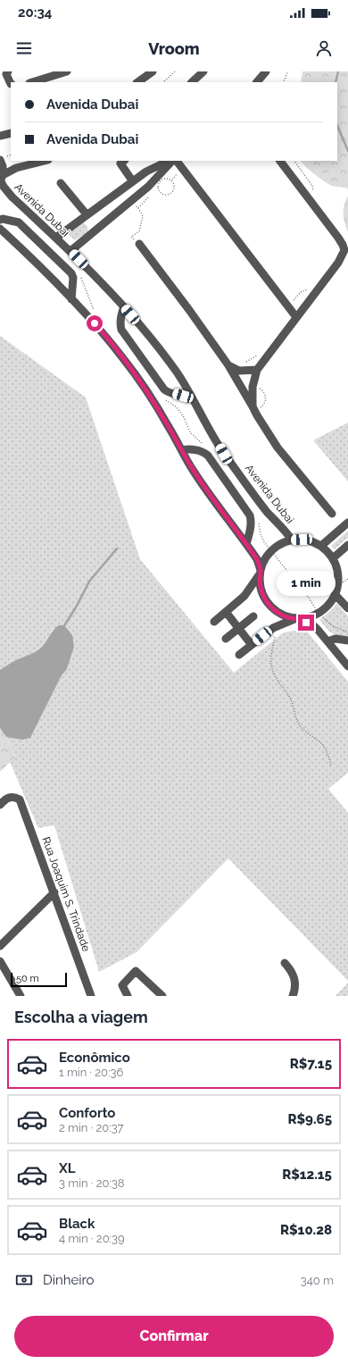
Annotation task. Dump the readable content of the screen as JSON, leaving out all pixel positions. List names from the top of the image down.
{
  "streets": {
    "street": ["Avenida Dubai", "Rua Joaquim S. Trindade"]
  },
  "scale_bar": "50 m",
  "page": {
    "status": "20:34",
    "header": "Vroom",
    "banner": ["Avenida Dubai", "Avenida Dubai"],
    "bubble": "1 min",
    "scale": "50 m",
    "heading": "Escolha a viagem",
    "list": [
      {
        "name": "Econômico",
        "note": "1 min · 20:36",
        "value": "R$7.15"
      },
      {
        "name": "Conforto",
        "note": "2 min · 20:37",
        "value": "R$9.65"
      },
      {
        "name": "XL",
        "note": "3 min · 20:38",
        "value": "R$12.15"
      },
      {
        "name": "Black",
        "note": "4 min · 20:39",
        "value": "R$10.28"
      }
    ],
    "pay": ["Dinheiro", "340 m"],
    "buttons": "Confirmar"
  }
}
